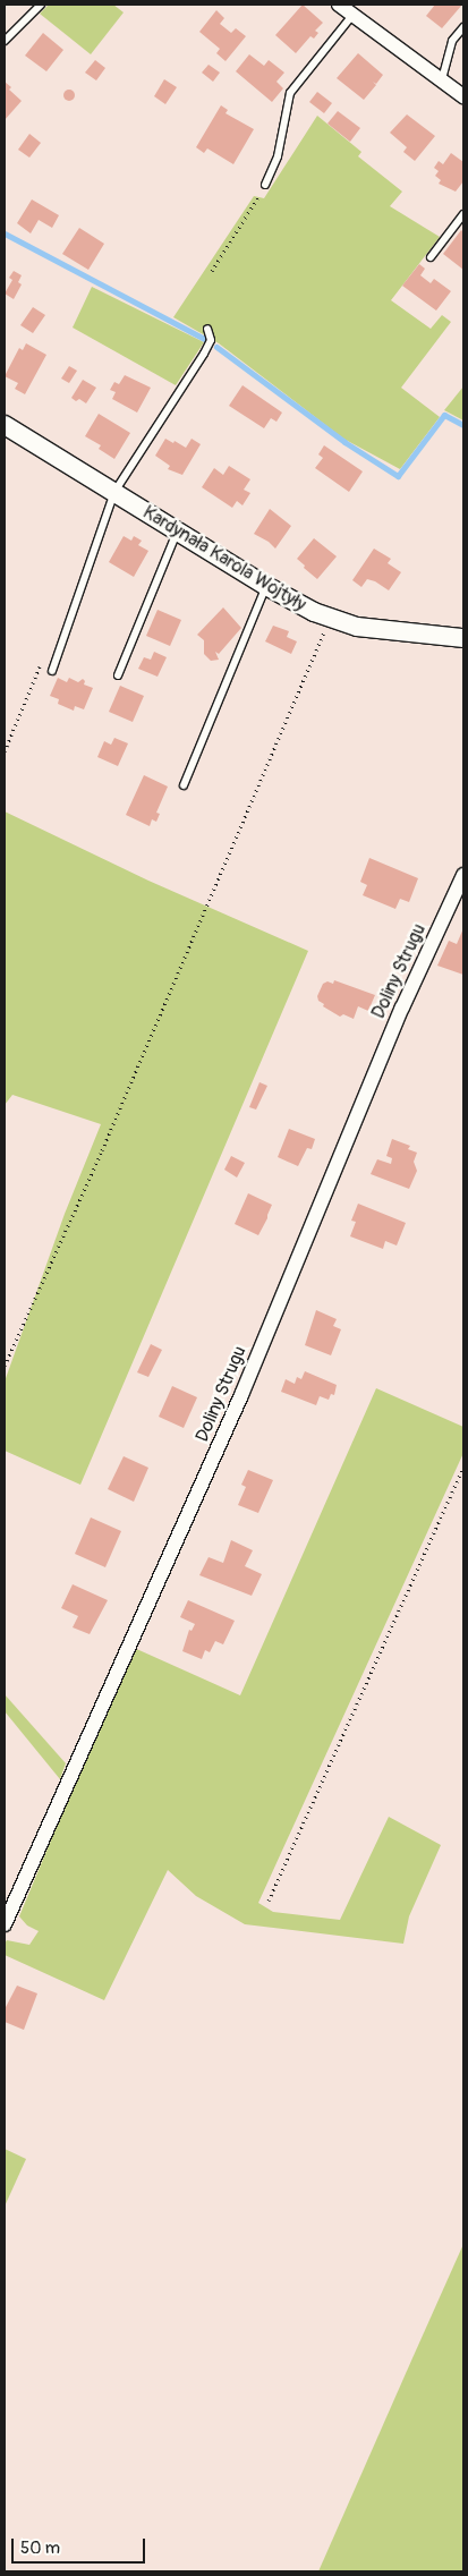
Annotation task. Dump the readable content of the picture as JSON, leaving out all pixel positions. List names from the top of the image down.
{
  "streets": {
    "street": ["Kardynała Karola Wojtyły", "Doliny Strugu"]
  },
  "scale_bar": "50 m"
}
